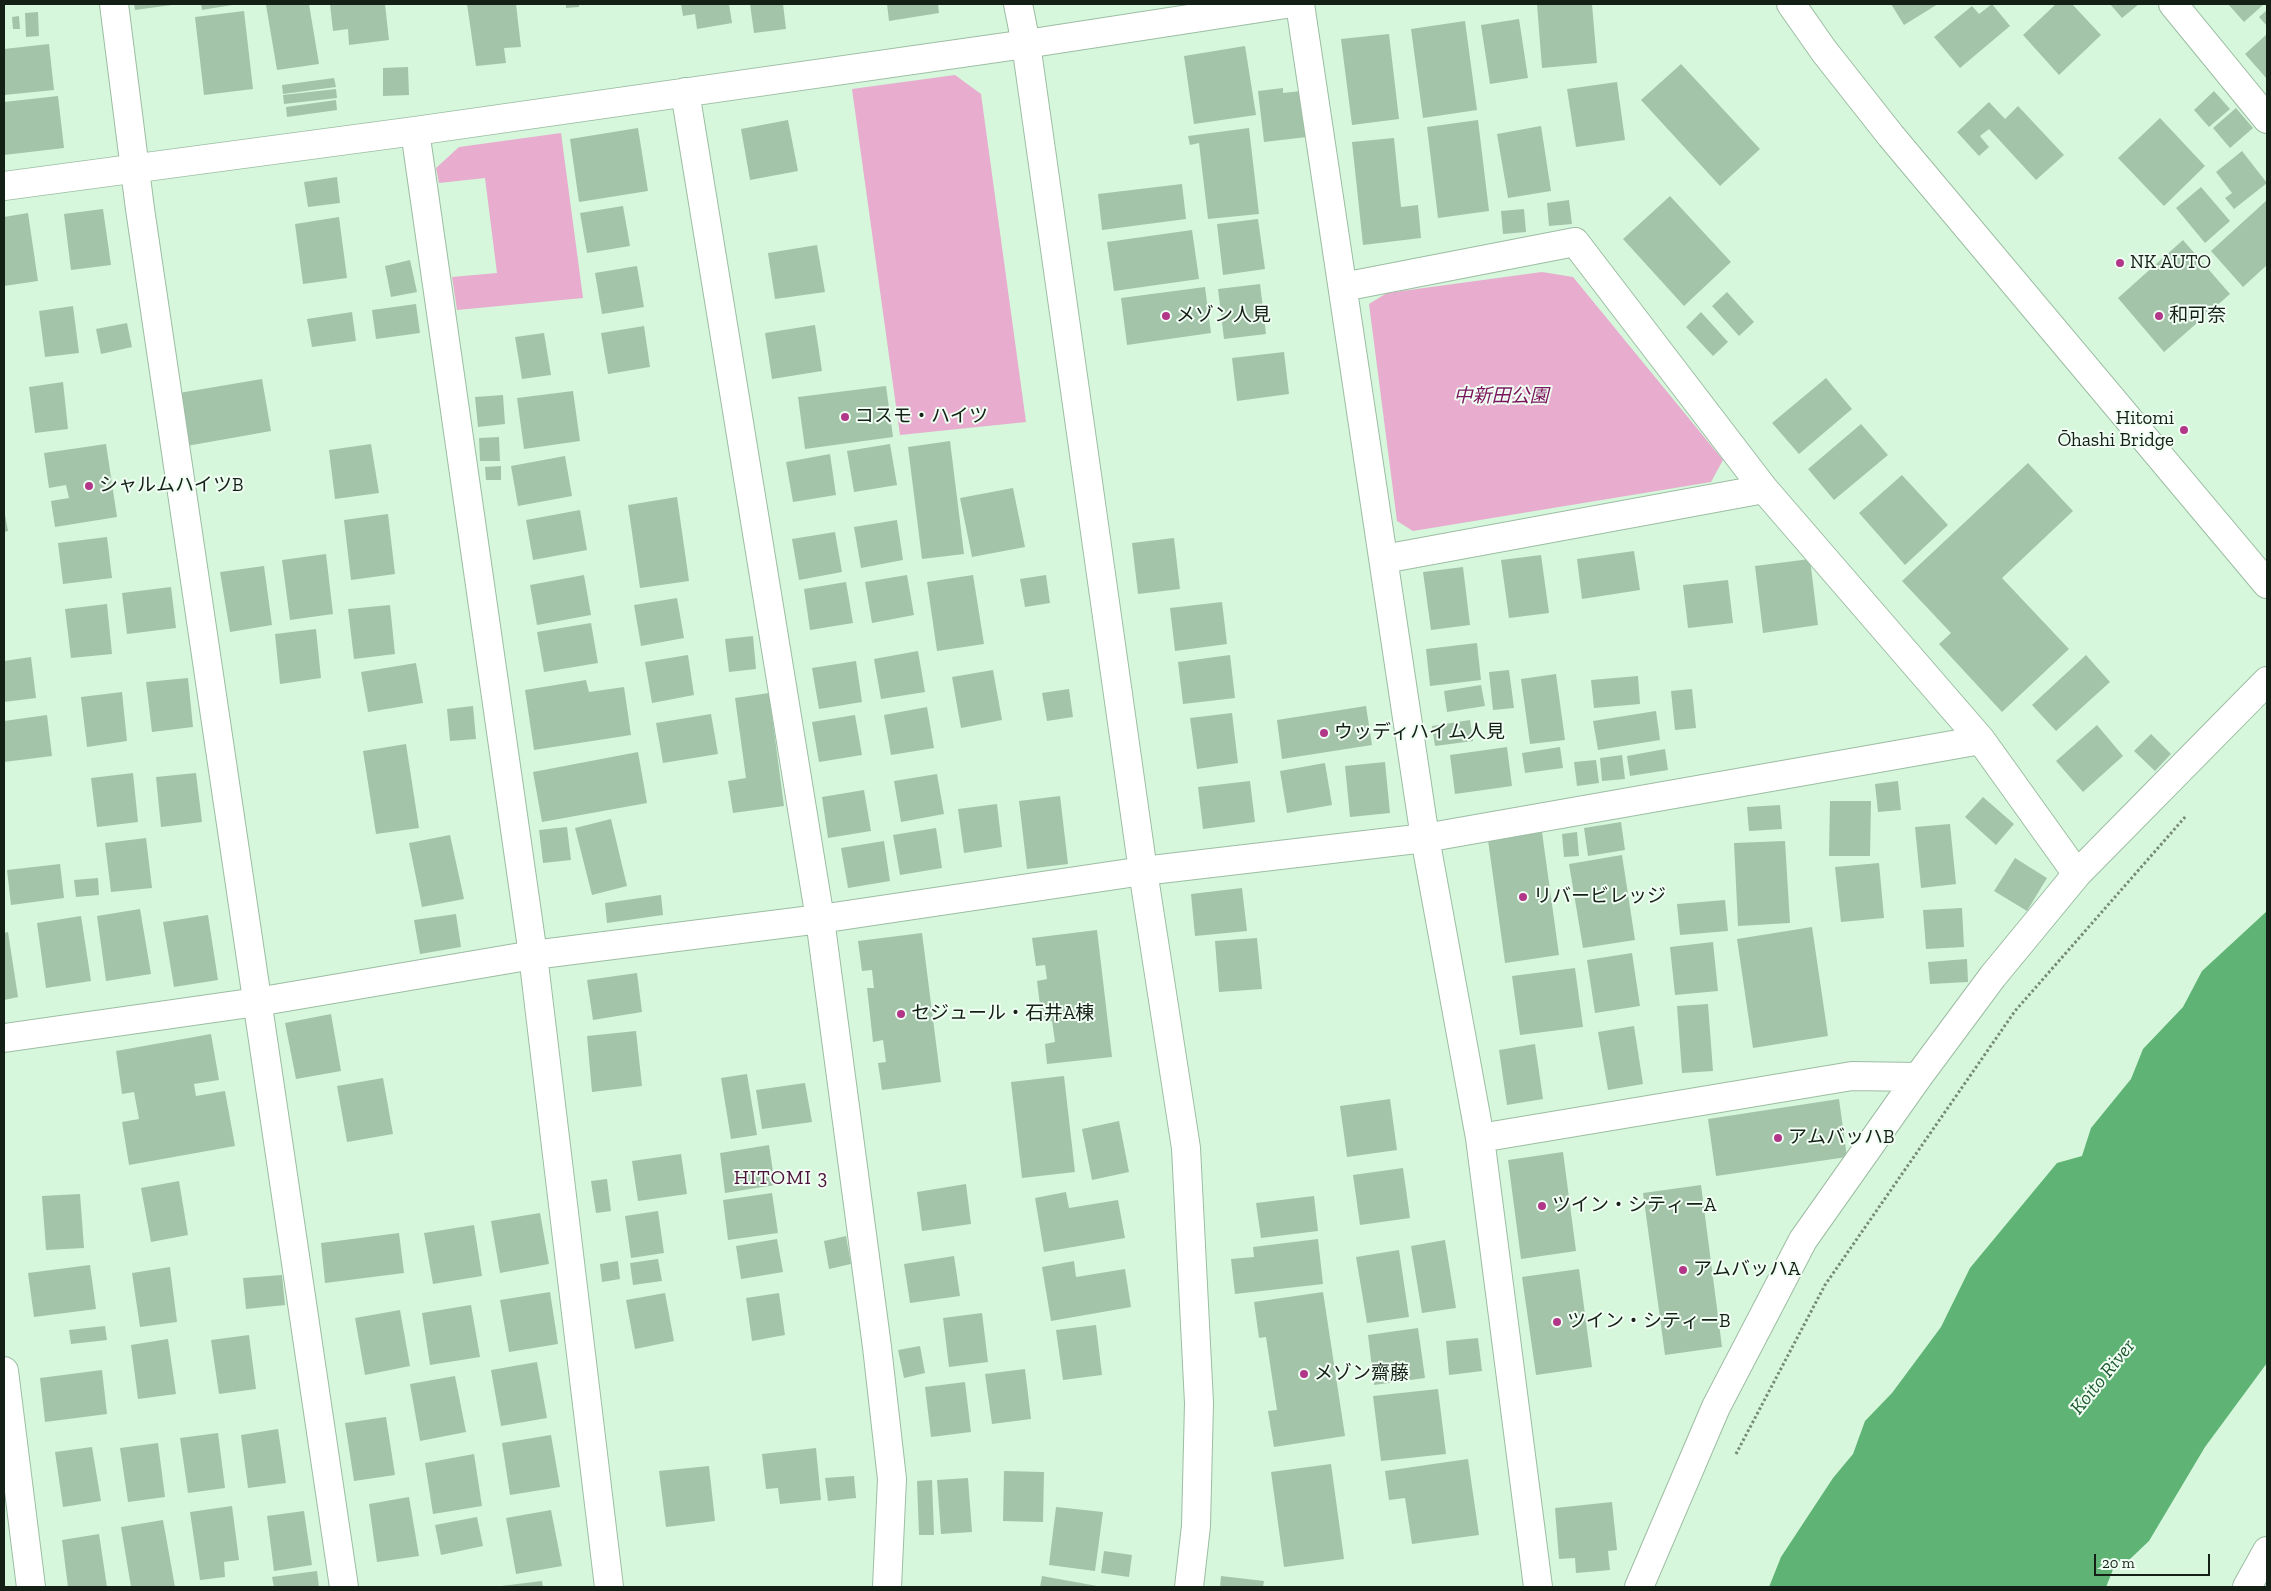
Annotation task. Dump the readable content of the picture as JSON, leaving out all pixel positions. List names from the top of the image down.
{
  "districts": ["HITOMI 3"],
  "water": ["Koito River"],
  "parks": ["中新田公園"],
  "places": [
    "NK AUTO",
    "メゾン人見",
    "和可奈",
    "コスモ・ハイツ",
    "Hitomi Ōhashi Bridge",
    "シャルムハイツB",
    "ウッディハイム人見",
    "リバービレッジ",
    "セジュール・石井A棟",
    "アムバッハB",
    "ツイン・シティーA",
    "アムバッハA",
    "ツイン・シティーB",
    "メゾン齋藤"
  ],
  "scale_bar": "20 m"
}
